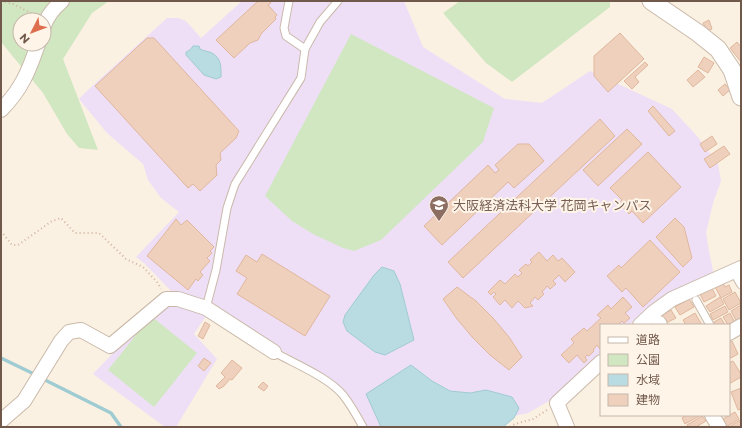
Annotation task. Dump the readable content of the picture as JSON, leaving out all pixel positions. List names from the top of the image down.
{
  "places": {
    "school or university": ["大阪経済法科大学 花岡キャンパス"]
  },
  "legend": [
    "道路",
    "公園",
    "水域",
    "建物"
  ],
  "north": "bottom left"
}
